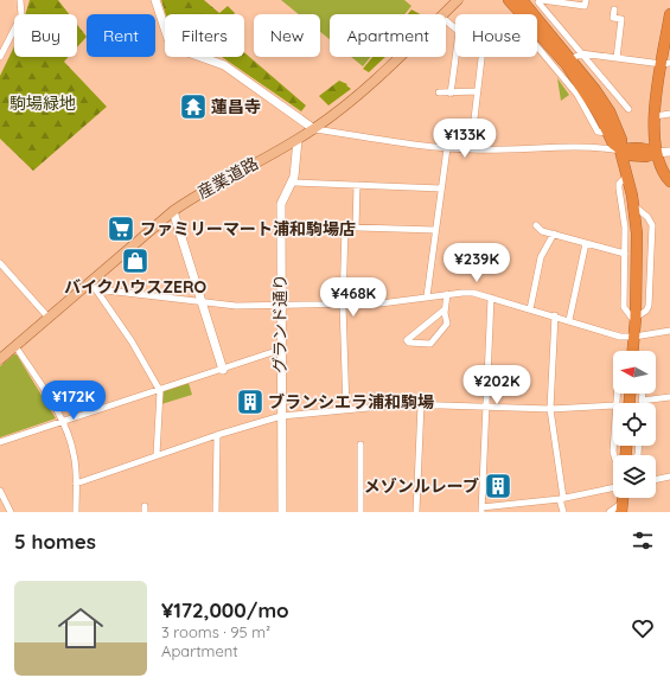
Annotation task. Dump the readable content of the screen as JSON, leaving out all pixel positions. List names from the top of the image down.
{
  "streets": {
    "main road": ["産業道路"],
    "street": ["グランド通り"]
  },
  "crossings": [
    ["産業道路", "グランド通り"]
  ],
  "parks": ["駒場緑地"],
  "places": {
    "temple": ["蓮昌寺"],
    "supermarket": ["ファミリーマート浦和駒場店"],
    "shop": ["バイクハウスZERO"],
    "building": ["ブランシエラ浦和駒場", "メゾンルレーブ"]
  },
  "north": "left",
  "page": {
    "chip": [
      "Buy",
      "Rent",
      "Filters",
      "New",
      "Apartment",
      "House"
    ],
    "price": [
      "¥133K",
      "¥239K",
      "¥468K",
      "¥202K",
      "¥172K"
    ],
    "heading": "5 homes",
    "list": [
      {
        "name": "¥172,000/mo",
        "note": "3 rooms · 95 m² · Apartment"
      }
    ]
  }
}
